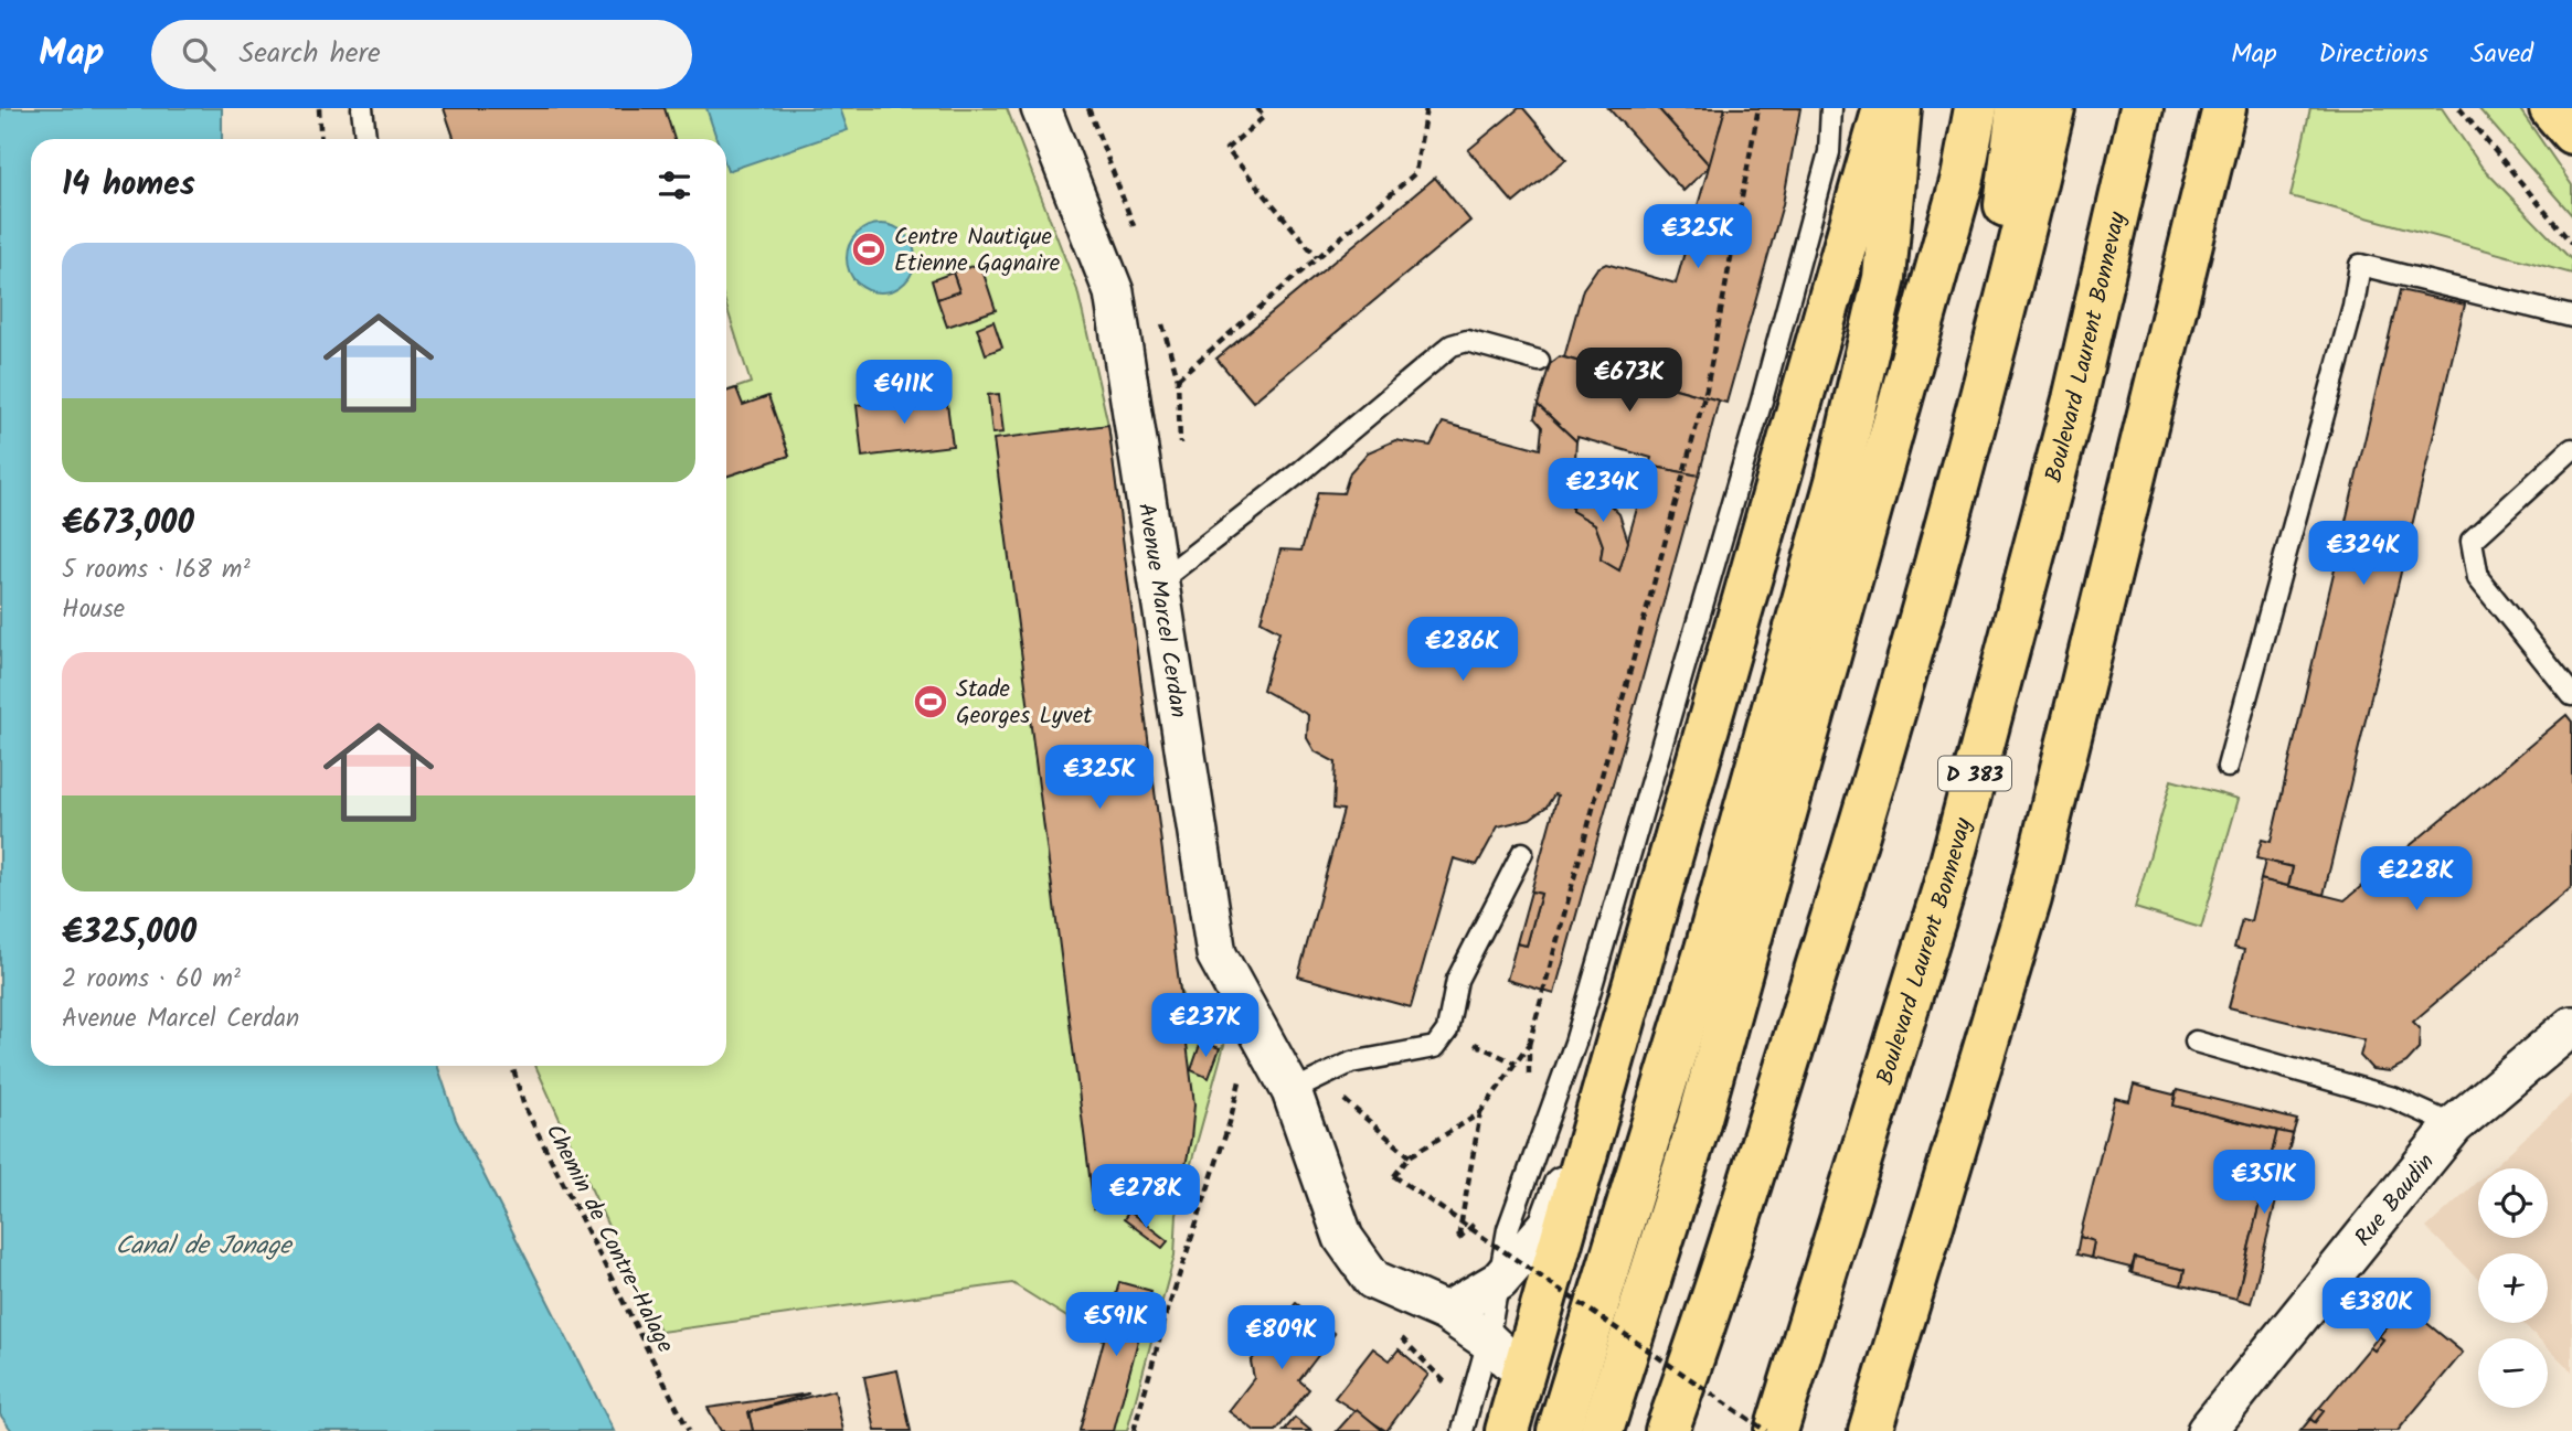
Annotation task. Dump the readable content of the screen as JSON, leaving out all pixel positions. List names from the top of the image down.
{
  "streets": {
    "main road": ["Boulevard Laurent Bonnevay", "D 383"],
    "street": ["Avenue Marcel Cerdan", "Rue Baudin"],
    "path": ["Chemin de Contre-Halage"]
  },
  "water": ["Canal de Jonage"],
  "places": {
    "sports": ["Centre Nautique Etienne Gagnaire", "Stade Georges Lyvet"]
  },
  "page": {
    "header": "Map",
    "search": "Search here",
    "nav": ["Map", "Directions", "Saved"],
    "heading": "14 homes",
    "price": [
      "€325K",
      "€673K",
      "€411K",
      "€234K",
      "€324K",
      "€286K",
      "€325K",
      "€228K",
      "€237K",
      "€351K",
      "€278K",
      "€380K",
      "€591K",
      "€809K"
    ],
    "list": [
      {
        "name": "€673,000",
        "note": "5 rooms · 168 m² · House"
      },
      {
        "name": "€325,000",
        "note": "2 rooms · 60 m² · Avenue Marcel Cerdan"
      }
    ],
    "map_buttons": ["+", "−"]
  }
}
